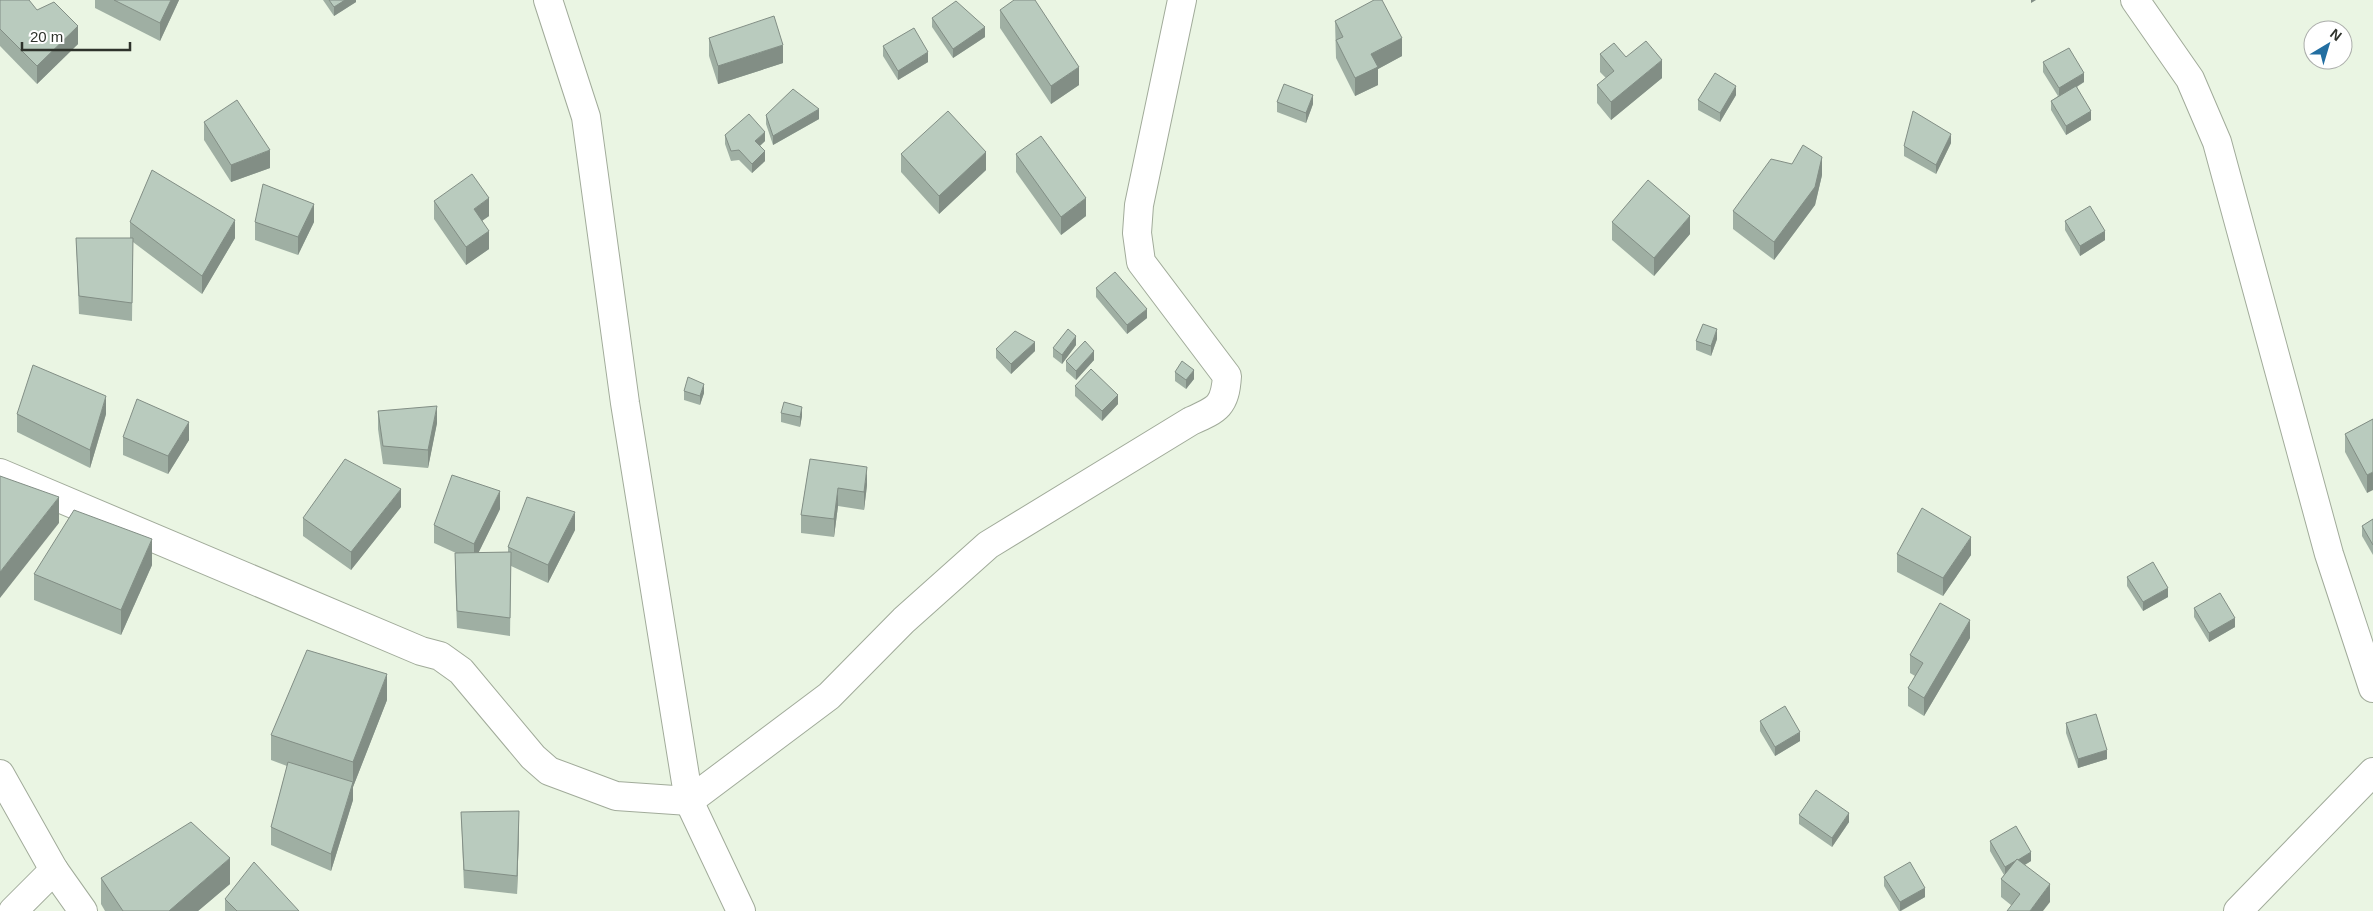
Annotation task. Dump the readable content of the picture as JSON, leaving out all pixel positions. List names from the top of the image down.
{
  "scale_bar": "20 m",
  "north": "top right"
}
